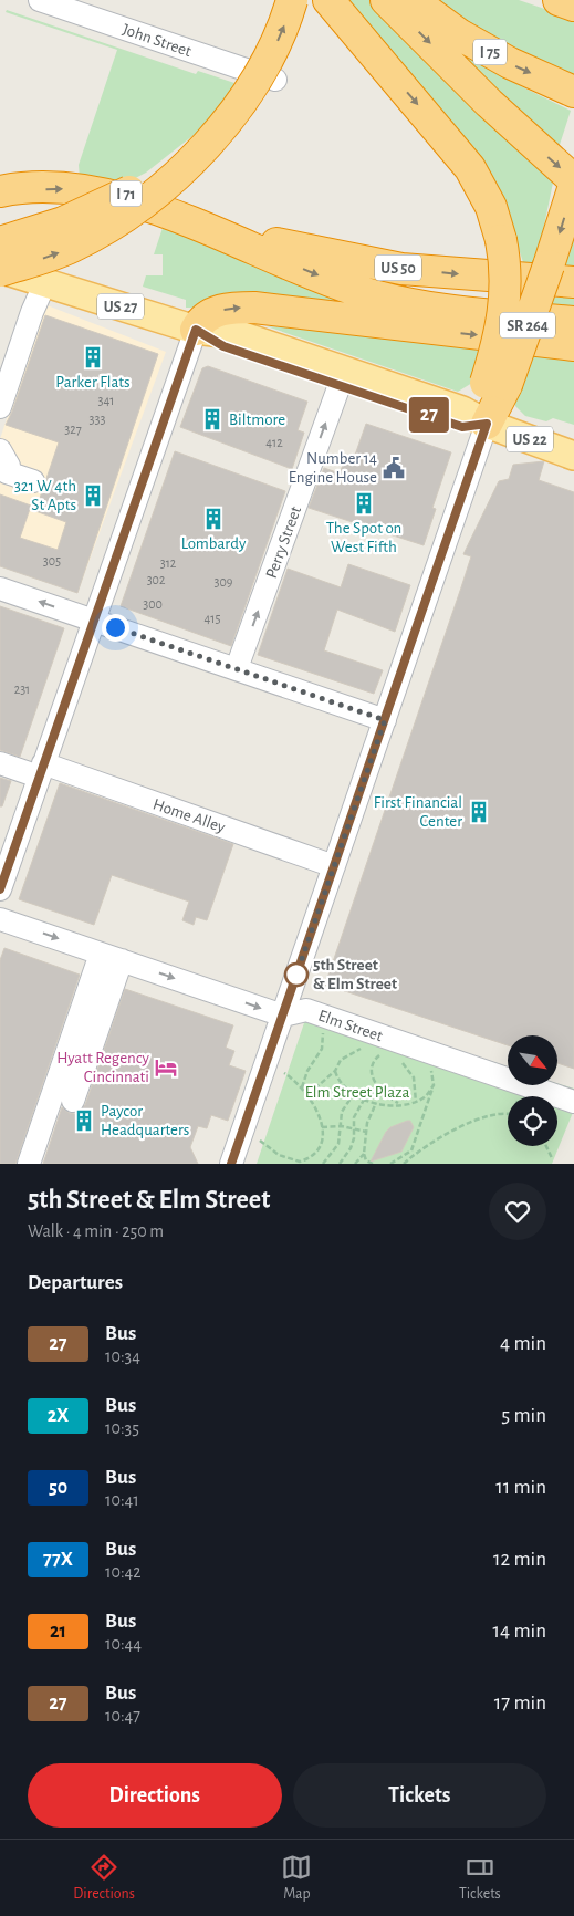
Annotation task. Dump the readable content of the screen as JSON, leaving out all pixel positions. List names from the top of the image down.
{
  "streets": {
    "highway": [
      "I 75",
      "I 71",
      "US 50",
      "SR 264"
    ],
    "main road": ["US 27", "US 22"],
    "street": [
      "John Street",
      "Perry Street",
      "Home Alley",
      "Elm Street"
    ]
  },
  "crossings": [
    ["US 27", "US 22"],
    ["US 27", "Perry Street"]
  ],
  "one_way": ["Elm Street"],
  "parks": ["Elm Street Plaza"],
  "places": {
    "building": [
      "Parker Flats",
      "Biltmore",
      "321 W 4th St Apts",
      "The Spot on West Fifth",
      "Lombardy",
      "First Financial Center",
      "Paycor Headquarters"
    ],
    "public building": ["Number 14 Engine House"],
    "other": ["5th Street & Elm Street"],
    "hotel": ["Hyatt Regency Cincinnati"]
  },
  "lines": ["bus line 27"],
  "house_numbers": [
    "341",
    "333",
    "327",
    "412",
    "305",
    "312",
    "302",
    "309",
    "300",
    "415",
    "231"
  ],
  "north": "bottom right",
  "page": {
    "on_map": "27",
    "heading": [
      ["5th Street & Elm Street", "Walk · 4 min · 250 m"],
      "Departures"
    ],
    "list": [
      {
        "mark": "27",
        "name": "Bus",
        "note": "10:34",
        "value": "4 min"
      },
      {
        "mark": "2X",
        "name": "Bus",
        "note": "10:35",
        "value": "5 min"
      },
      {
        "mark": "50",
        "name": "Bus",
        "note": "10:41",
        "value": "11 min"
      },
      {
        "mark": "77X",
        "name": "Bus",
        "note": "10:42",
        "value": "12 min"
      },
      {
        "mark": "21",
        "name": "Bus",
        "note": "10:44",
        "value": "14 min"
      },
      {
        "mark": "27",
        "name": "Bus",
        "note": "10:47",
        "value": "17 min"
      }
    ],
    "buttons": ["Directions", "Tickets"],
    "tabs": ["Directions", "Map", "Tickets"]
  }
}
